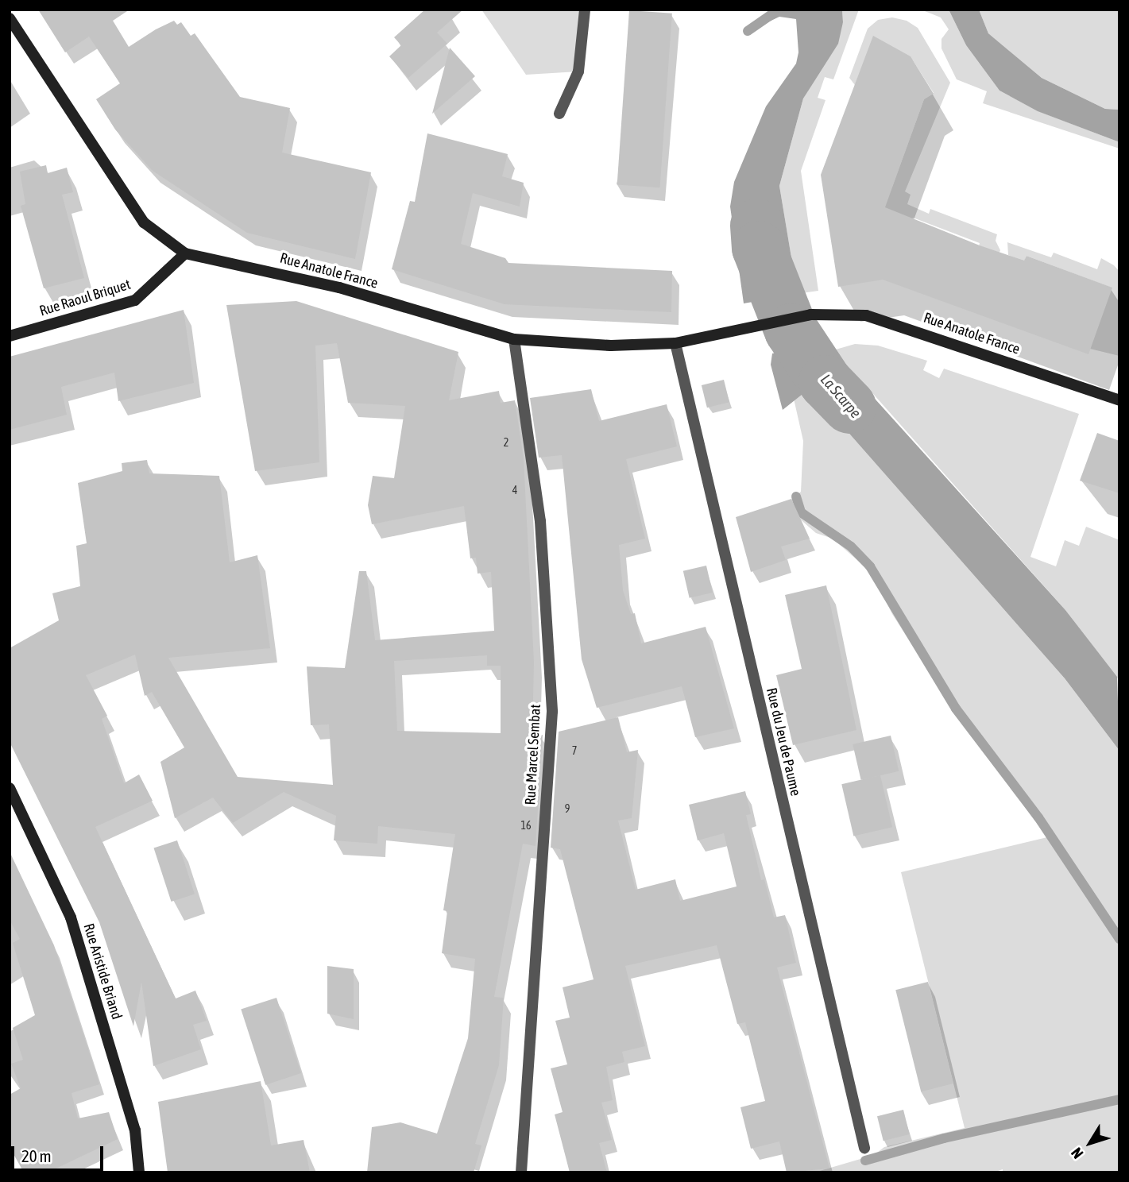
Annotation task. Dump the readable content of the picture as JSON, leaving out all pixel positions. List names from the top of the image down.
{
  "streets": {
    "main road": ["Rue Anatole France", "Rue Raoul Briquet", "Rue Aristide Briand"],
    "street": ["Rue du Jeu de Paume", "Rue Marcel Sembat"]
  },
  "crossings": [
    ["Rue Anatole France", "Rue Raoul Briquet"],
    ["Rue Anatole France", "Rue du Jeu de Paume"],
    ["Rue Anatole France", "Rue Marcel Sembat"]
  ],
  "water": ["La Scarpe"],
  "house_numbers": [
    "2",
    "4",
    "7",
    "9",
    "16"
  ],
  "scale_bar": "20 m",
  "north": "bottom left"
}
